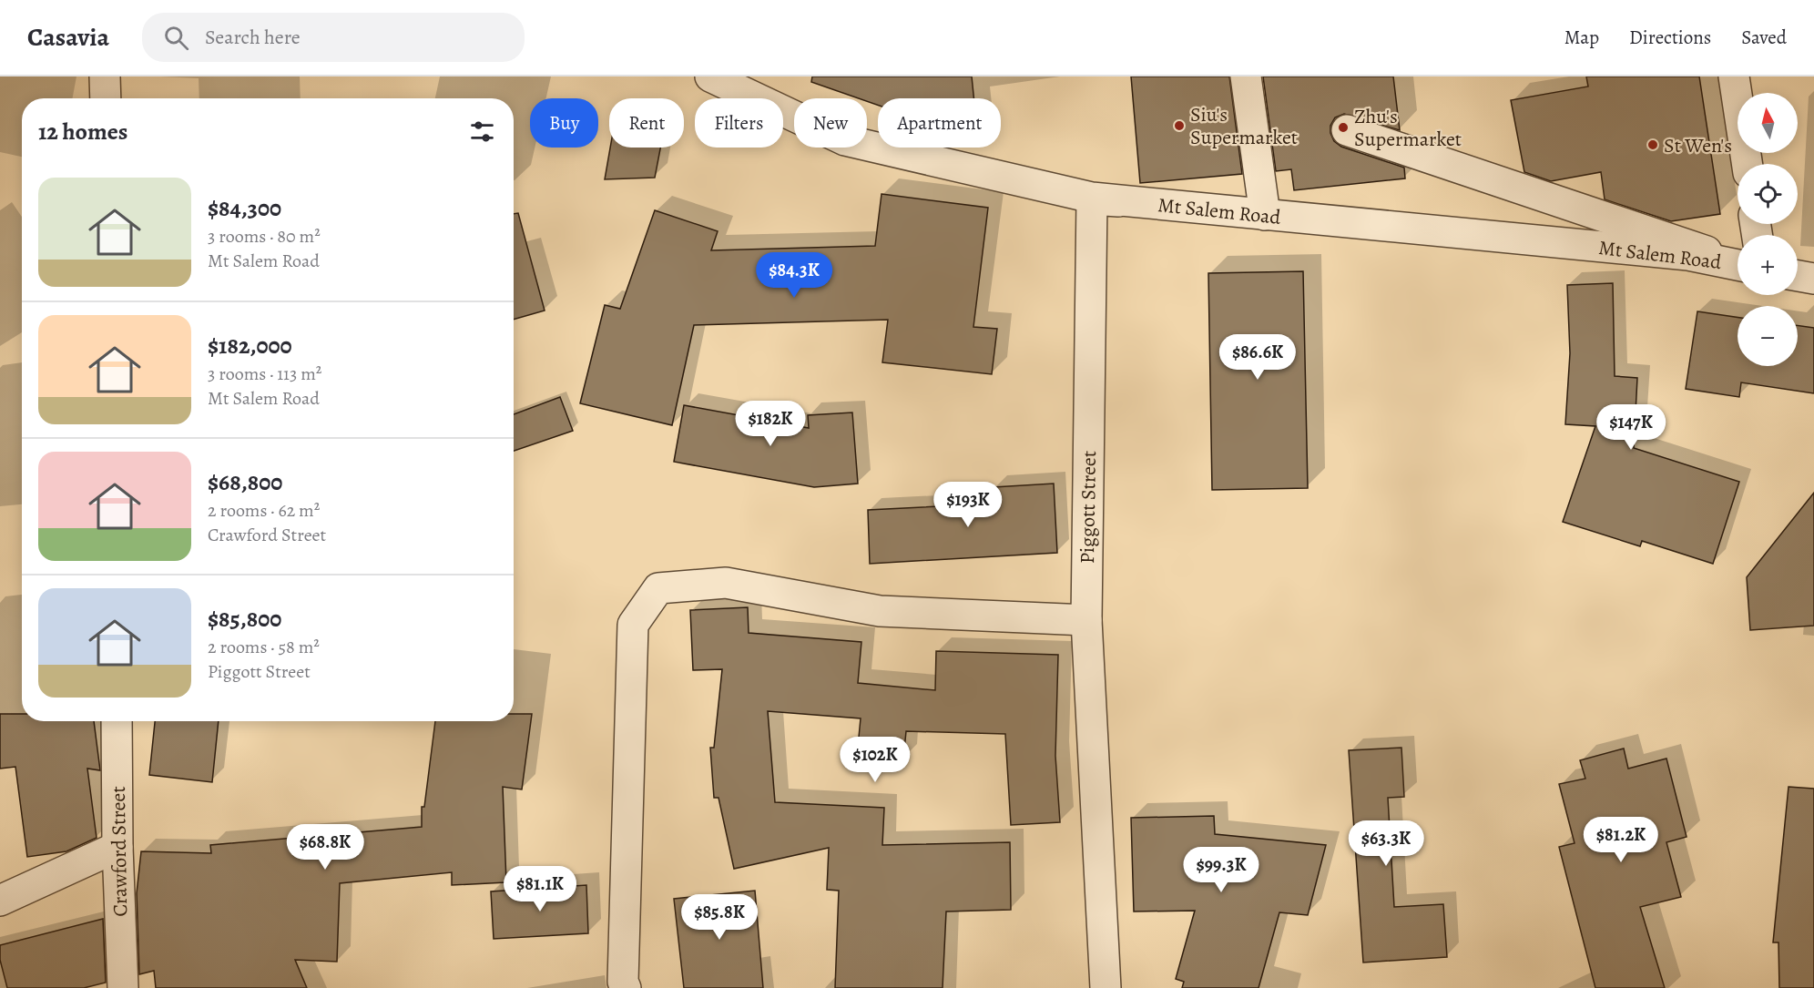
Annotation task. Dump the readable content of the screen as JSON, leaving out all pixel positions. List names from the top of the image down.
{
  "streets": {
    "street": ["Mt Salem Road", "Piggott Street", "Crawford Street"]
  },
  "crossings": [
    ["Mt Salem Road", "Piggott Street"]
  ],
  "places": ["Siu's Supermarket", "Zhu's Supermarket", "St Wen's"],
  "north": "top",
  "page": {
    "header": "Casavia",
    "search": "Search here",
    "nav": ["Map", "Directions", "Saved"],
    "map_buttons": ["+", "−"],
    "chip": [
      "Buy",
      "Rent",
      "Filters",
      "New",
      "Apartment"
    ],
    "heading": "12 homes",
    "list": [
      {
        "name": "$84,300",
        "note": "3 rooms · 80 m² · Mt Salem Road"
      },
      {
        "name": "$182,000",
        "note": "3 rooms · 113 m² · Mt Salem Road"
      },
      {
        "name": "$68,800",
        "note": "2 rooms · 62 m² · Crawford Street"
      },
      {
        "name": "$85,800",
        "note": "2 rooms · 58 m² · Piggott Street"
      }
    ],
    "price": [
      "$84.3K",
      "$86.6K",
      "$182K",
      "$147K",
      "$193K",
      "$102K",
      "$81.2K",
      "$63.3K",
      "$68.8K",
      "$99.3K",
      "$81.1K",
      "$85.8K"
    ]
  }
}
